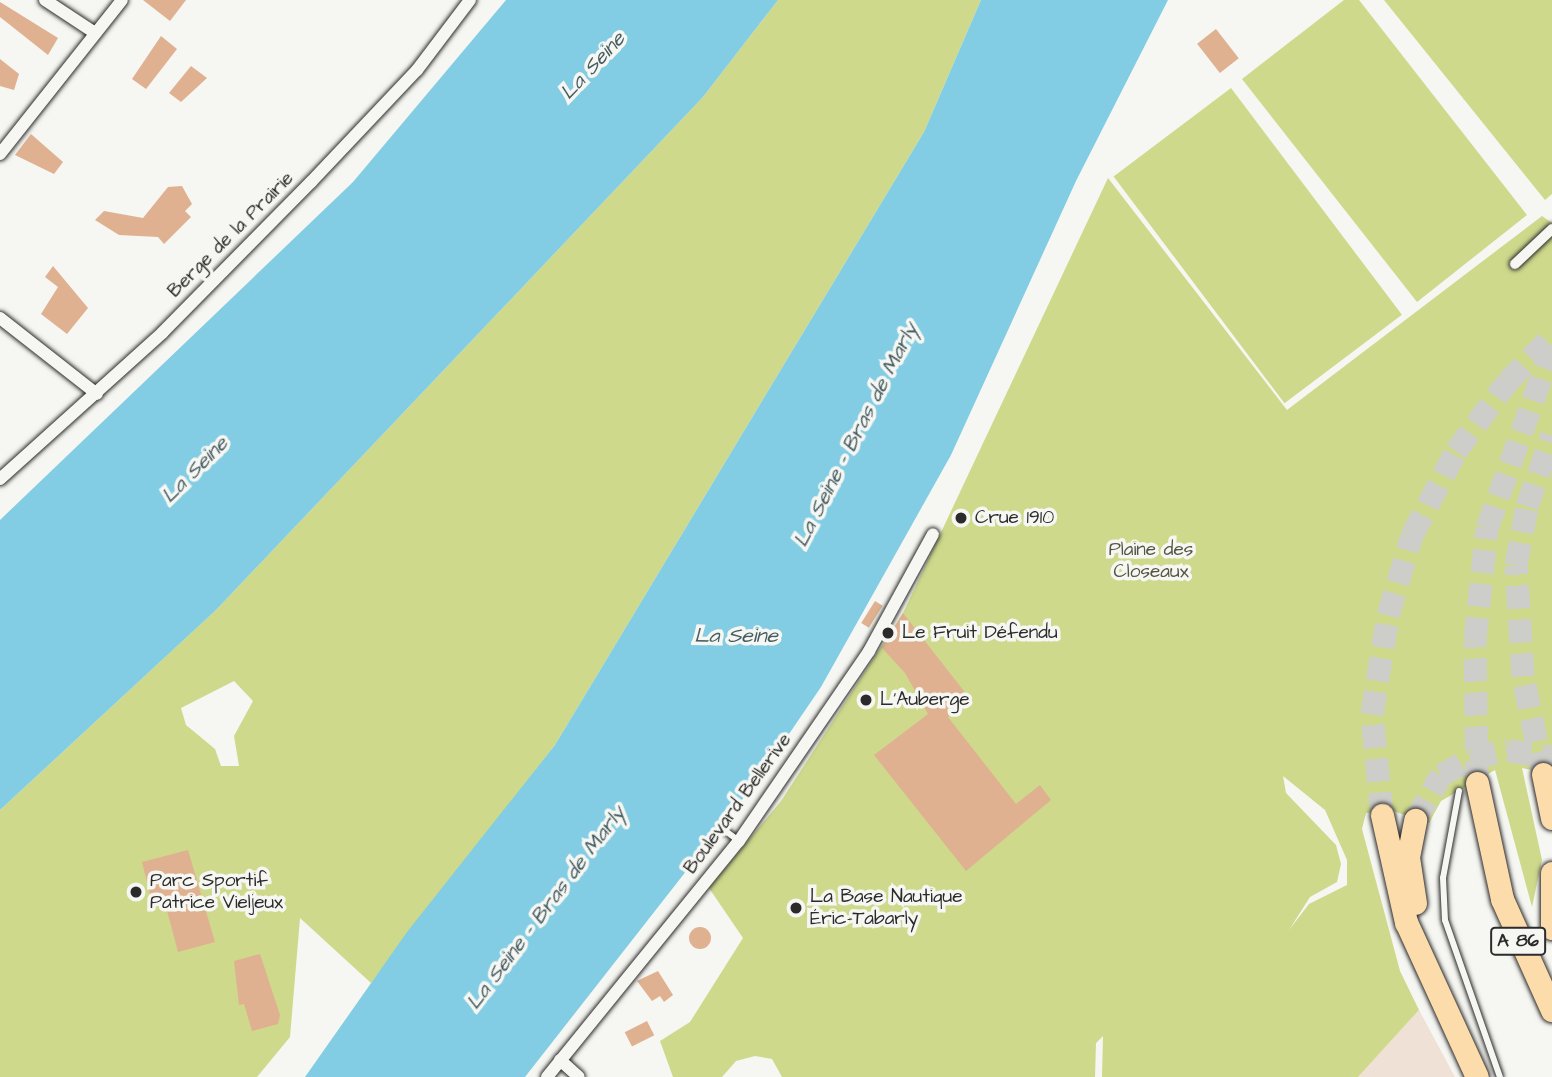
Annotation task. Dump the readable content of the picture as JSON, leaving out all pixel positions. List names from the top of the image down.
{
  "streets": {
    "highway": ["A 86"],
    "street": ["Berge de la Prairie", "Boulevard Bellerive"]
  },
  "water": ["La Seine", "La Seine - Bras de Marly"],
  "parks": ["Plaine des Closeaux"],
  "places": [
    "Crue 1910",
    "Le Fruit Défendu",
    "L'Auberge",
    "Parc Sportif Patrice Vieljeux",
    "La Base Nautique Éric-Tabarly"
  ]
}
